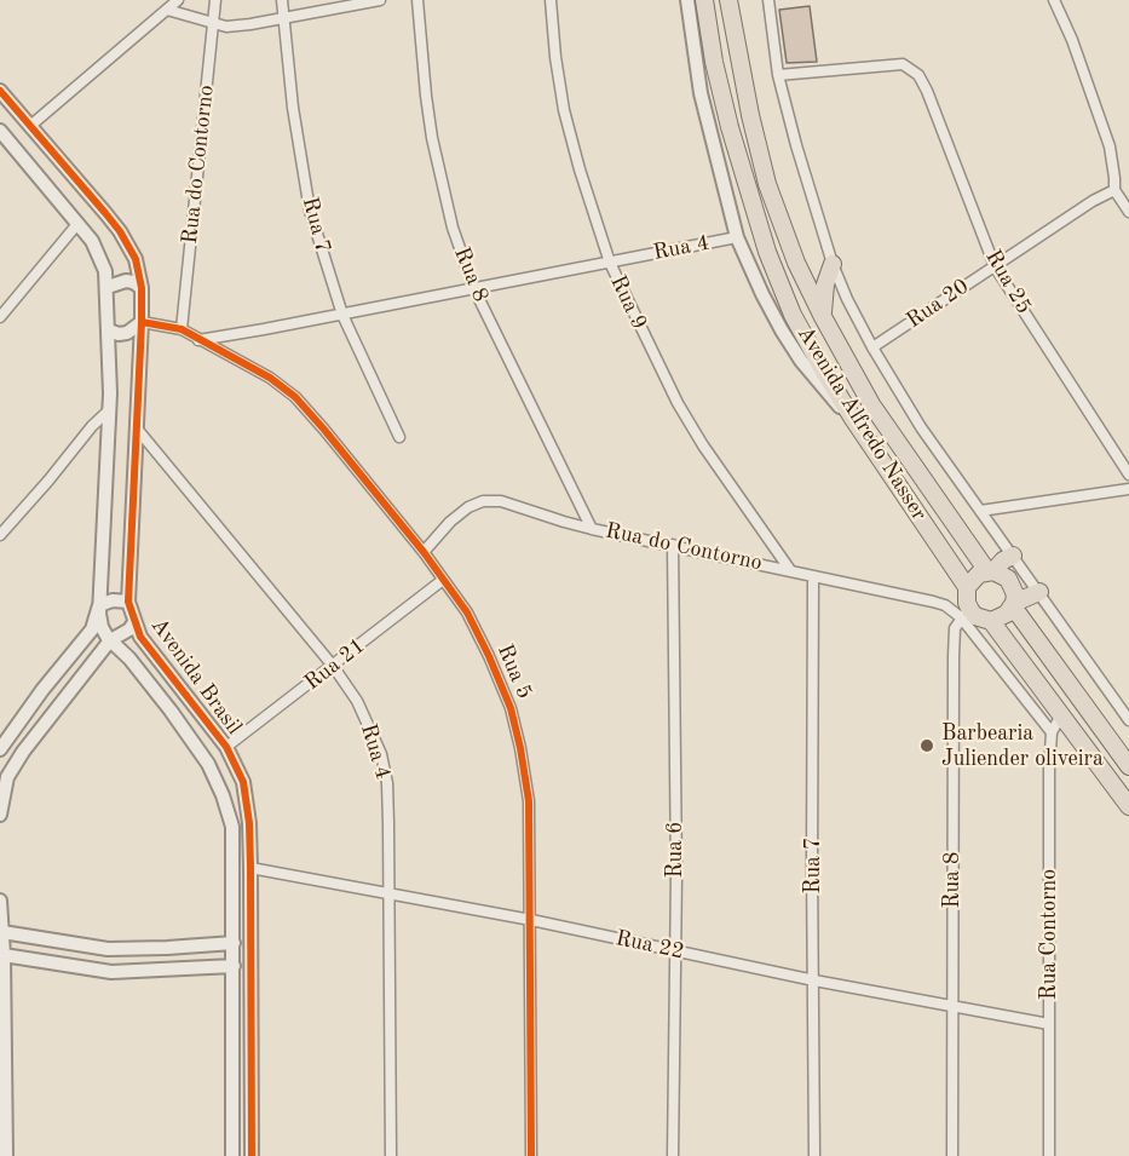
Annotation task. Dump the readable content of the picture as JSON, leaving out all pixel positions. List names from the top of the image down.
{
  "streets": {
    "main road": ["Avenida Alfredo Nasser"],
    "street": [
      "Rua do Contorno",
      "Rua 7",
      "Rua 4",
      "Rua 8",
      "Rua 25",
      "Rua 9",
      "Rua 20",
      "Rua 21",
      "Rua 5",
      "Avenida Brasil",
      "Rua 6",
      "Rua Contorno",
      "Rua 22"
    ]
  },
  "crossings": [
    ["Rua do Contorno", "Rua 7"],
    ["Rua do Contorno", "Rua 8"],
    ["Rua do Contorno", "Rua 9"],
    ["Rua do Contorno", "Avenida Alfredo Nasser"],
    ["Rua do Contorno", "Rua 5"],
    ["Rua do Contorno", "Rua 6"],
    ["Rua 7", "Rua 4"],
    ["Rua 7", "Rua 22"],
    ["Rua 4", "Rua 8"],
    ["Rua 4", "Rua 9"],
    ["Rua 4", "Rua 21"],
    ["Rua 4", "Rua 5"],
    ["Rua 4", "Avenida Brasil"],
    ["Rua 4", "Rua 22"],
    ["Rua 8", "Avenida Alfredo Nasser"],
    ["Rua 8", "Rua 22"],
    ["Rua 25", "Rua 20"],
    ["Rua 21", "Rua 5"],
    ["Rua 21", "Avenida Brasil"],
    ["Rua 5", "Rua 22"],
    ["Avenida Brasil", "Rua 22"],
    ["Rua 6", "Rua 22"],
    ["Rua Contorno", "Rua 22"]
  ],
  "places": ["Barbearia Juliender oliveira"]
}
